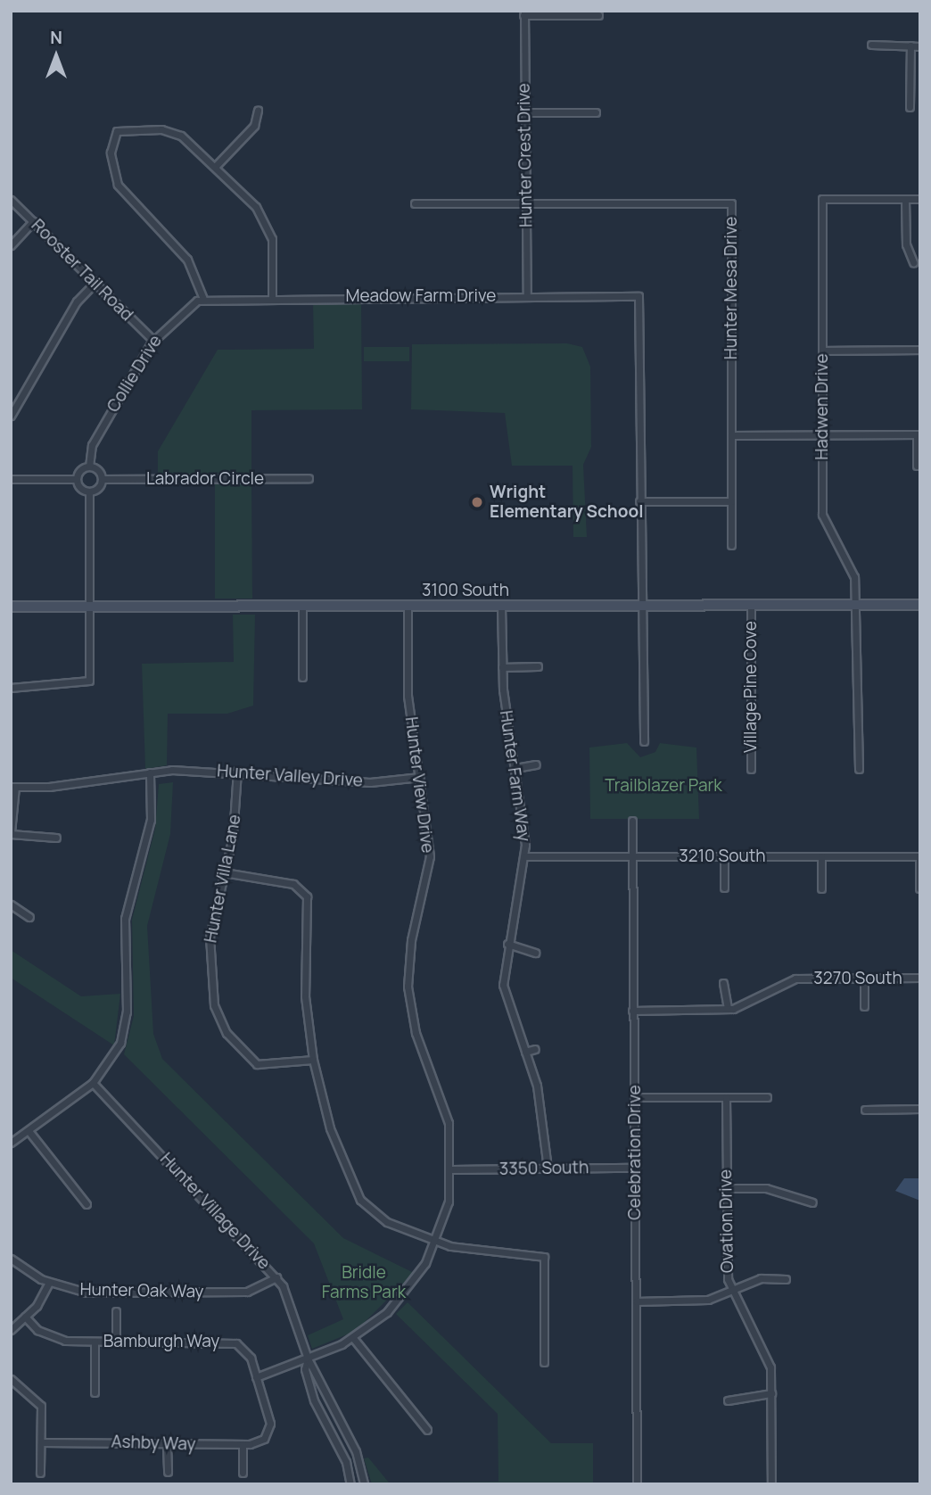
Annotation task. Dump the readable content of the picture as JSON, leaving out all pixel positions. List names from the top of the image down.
{
  "streets": {
    "main road": ["3100 South"],
    "street": [
      "Hunter Crest Drive",
      "Rooster Tail Road",
      "Hunter Mesa Drive",
      "Meadow Farm Drive",
      "Collie Drive",
      "Hadwen Drive",
      "Labrador Circle",
      "Village Pine Cove",
      "Hunter Valley Drive",
      "Hunter Farm Way",
      "Hunter View Drive",
      "3210 South",
      "Hunter Villa Lane",
      "3270 South",
      "Celebration Drive",
      "3350 South",
      "Hunter Village Drive",
      "Ovation Drive",
      "Hunter Oak Way",
      "Bamburgh Way",
      "Ashby Way"
    ]
  },
  "crossings": [
    ["Hunter Crest Drive", "Hunter Mesa Drive"],
    ["Hunter Crest Drive", "Meadow Farm Drive"],
    ["Rooster Tail Road", "Collie Drive"],
    ["Meadow Farm Drive", "Collie Drive"],
    ["Hadwen Drive", "3100 South"],
    ["3100 South", "Village Pine Cove"],
    ["3100 South", "Hunter Farm Way"],
    ["3100 South", "Hunter View Drive"],
    ["Hunter Valley Drive", "Hunter View Drive"],
    ["Hunter Valley Drive", "Hunter Villa Lane"],
    ["Hunter Farm Way", "3210 South"],
    ["Hunter Farm Way", "3350 South"],
    ["Hunter View Drive", "3350 South"],
    ["Hunter View Drive", "Hunter Village Drive"],
    ["Hunter View Drive", "Bamburgh Way"],
    ["3210 South", "Celebration Drive"],
    ["Celebration Drive", "3350 South"],
    ["Hunter Village Drive", "Hunter Oak Way"],
    ["Bamburgh Way", "Ashby Way"]
  ],
  "parks": ["Trailblazer Park", "Bridle Farms Park"],
  "places": ["Wright Elementary School"],
  "north": "top"
}
